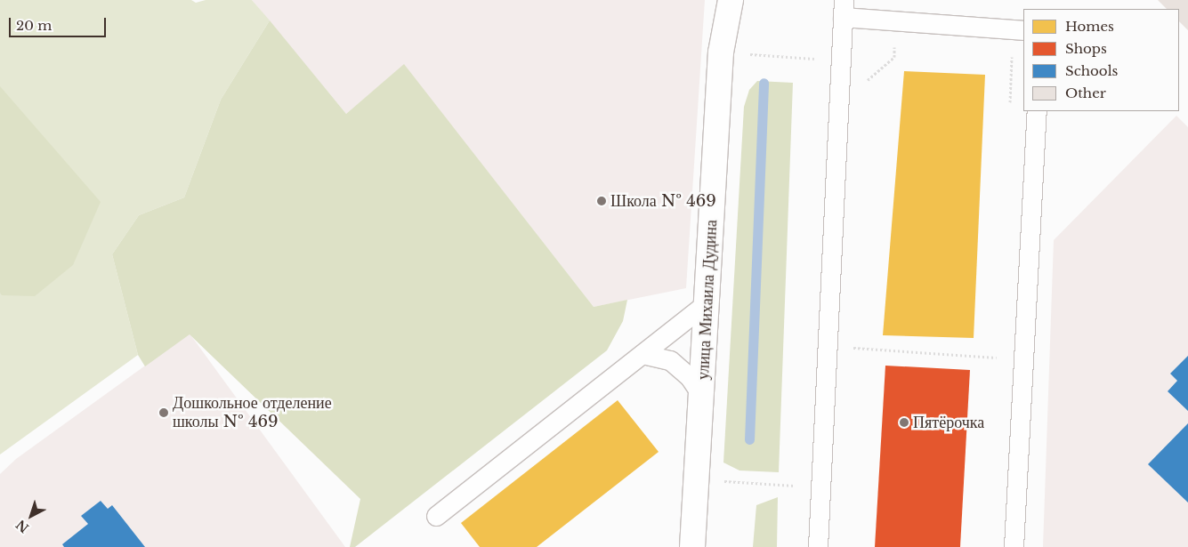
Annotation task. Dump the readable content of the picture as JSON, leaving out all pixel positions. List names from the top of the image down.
{
  "streets": {
    "street": ["улица Михаила Дудина"]
  },
  "places": ["Школа № 469", "Дошкольное отделение школы № 469", "Пятёрочка"],
  "legend": [
    "Homes",
    "Shops",
    "Schools",
    "Other"
  ],
  "scale_bar": "20 m",
  "north": "bottom left"
}
